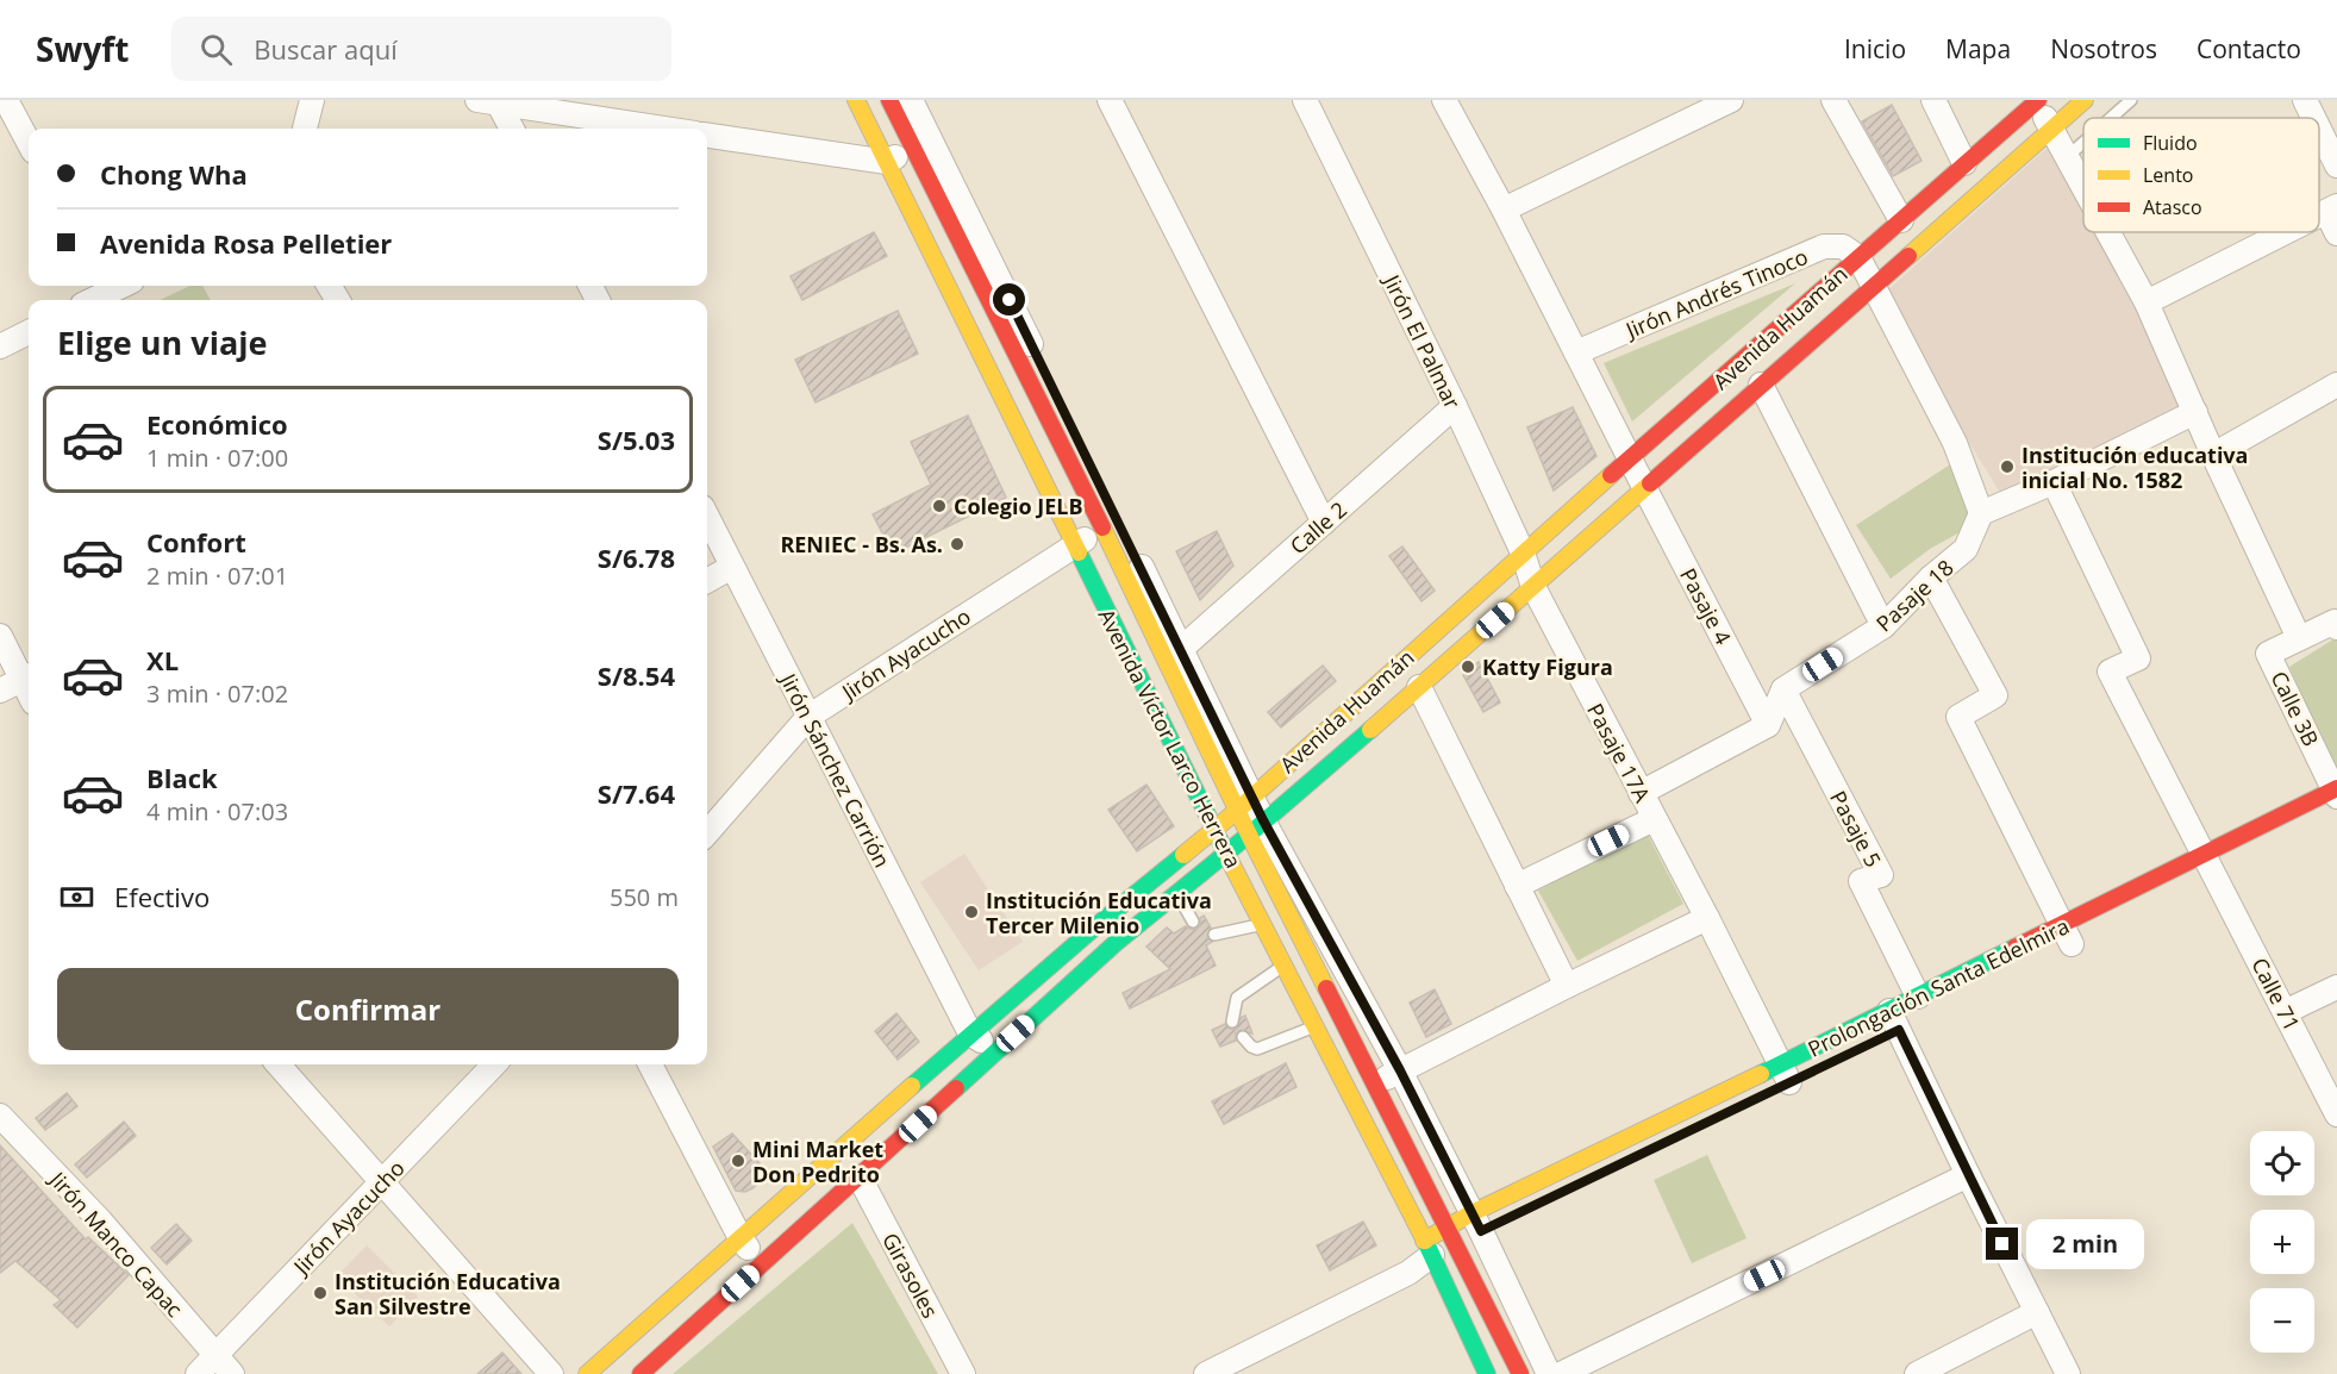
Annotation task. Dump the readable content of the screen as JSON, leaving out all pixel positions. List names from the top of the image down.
{
  "streets": {
    "main road": ["Avenida Huamán", "Avenida Víctor Larco Herrera", "Prolongación Santa Edelmira"],
    "street": [
      "Jirón Andrés Tinoco",
      "Jirón El Palmar",
      "Calle 2",
      "Pasaje 18",
      "Pasaje 4",
      "Jirón Ayacucho",
      "Calle 3B",
      "Pasaje 17A",
      "Jirón Sánchez Carrión",
      "Pasaje 5",
      "Calle 71",
      "Jirón Manco Capac",
      "Girasoles"
    ]
  },
  "crossings": [
    ["Jirón Andrés Tinoco", "Avenida Huamán"],
    ["Jirón Andrés Tinoco", "Pasaje 4"],
    ["Avenida Huamán", "Jirón El Palmar"],
    ["Avenida Huamán", "Pasaje 4"],
    ["Avenida Huamán", "Avenida Víctor Larco Herrera"],
    ["Avenida Huamán", "Pasaje 17A"],
    ["Avenida Huamán", "Jirón Sánchez Carrión"],
    ["Avenida Huamán", "Girasoles"],
    ["Jirón El Palmar", "Calle 2"],
    ["Jirón El Palmar", "Pasaje 17A"],
    ["Calle 2", "Avenida Víctor Larco Herrera"],
    ["Pasaje 18", "Pasaje 5"],
    ["Jirón Ayacucho", "Avenida Víctor Larco Herrera"],
    ["Jirón Ayacucho", "Jirón Sánchez Carrión"],
    ["Jirón Ayacucho", "Jirón Manco Capac"],
    ["Calle 3B", "Prolongación Santa Edelmira"],
    ["Avenida Víctor Larco Herrera", "Prolongación Santa Edelmira"],
    ["Pasaje 17A", "Prolongación Santa Edelmira"],
    ["Pasaje 5", "Prolongación Santa Edelmira"],
    ["Prolongación Santa Edelmira", "Calle 71"]
  ],
  "places": [
    "Institución educativa inicial No. 1582",
    "Colegio JELB",
    "RENIEC - Bs. As.",
    "Katty Figura",
    "Institución Educativa Tercer Milenio",
    "Mini Market Don Pedrito",
    "Institución Educativa San Silvestre"
  ],
  "legend": ["Fluido", "Lento", "Atasco"],
  "page": {
    "header": "Swyft",
    "search": "Buscar aquí",
    "nav": [
      "Inicio",
      "Mapa",
      "Nosotros",
      "Contacto"
    ],
    "banner": ["Chong Wha", "Avenida Rosa Pelletier"],
    "heading": "Elige un viaje",
    "list": [
      {
        "name": "Económico",
        "note": "1 min · 07:00",
        "value": "S/5.03"
      },
      {
        "name": "Confort",
        "note": "2 min · 07:01",
        "value": "S/6.78"
      },
      {
        "name": "XL",
        "note": "3 min · 07:02",
        "value": "S/8.54"
      },
      {
        "name": "Black",
        "note": "4 min · 07:03",
        "value": "S/7.64"
      }
    ],
    "pay": ["Efectivo", "550 m"],
    "buttons": "Confirmar",
    "map_buttons": ["+", "−"],
    "bubble": "2 min"
  }
}
